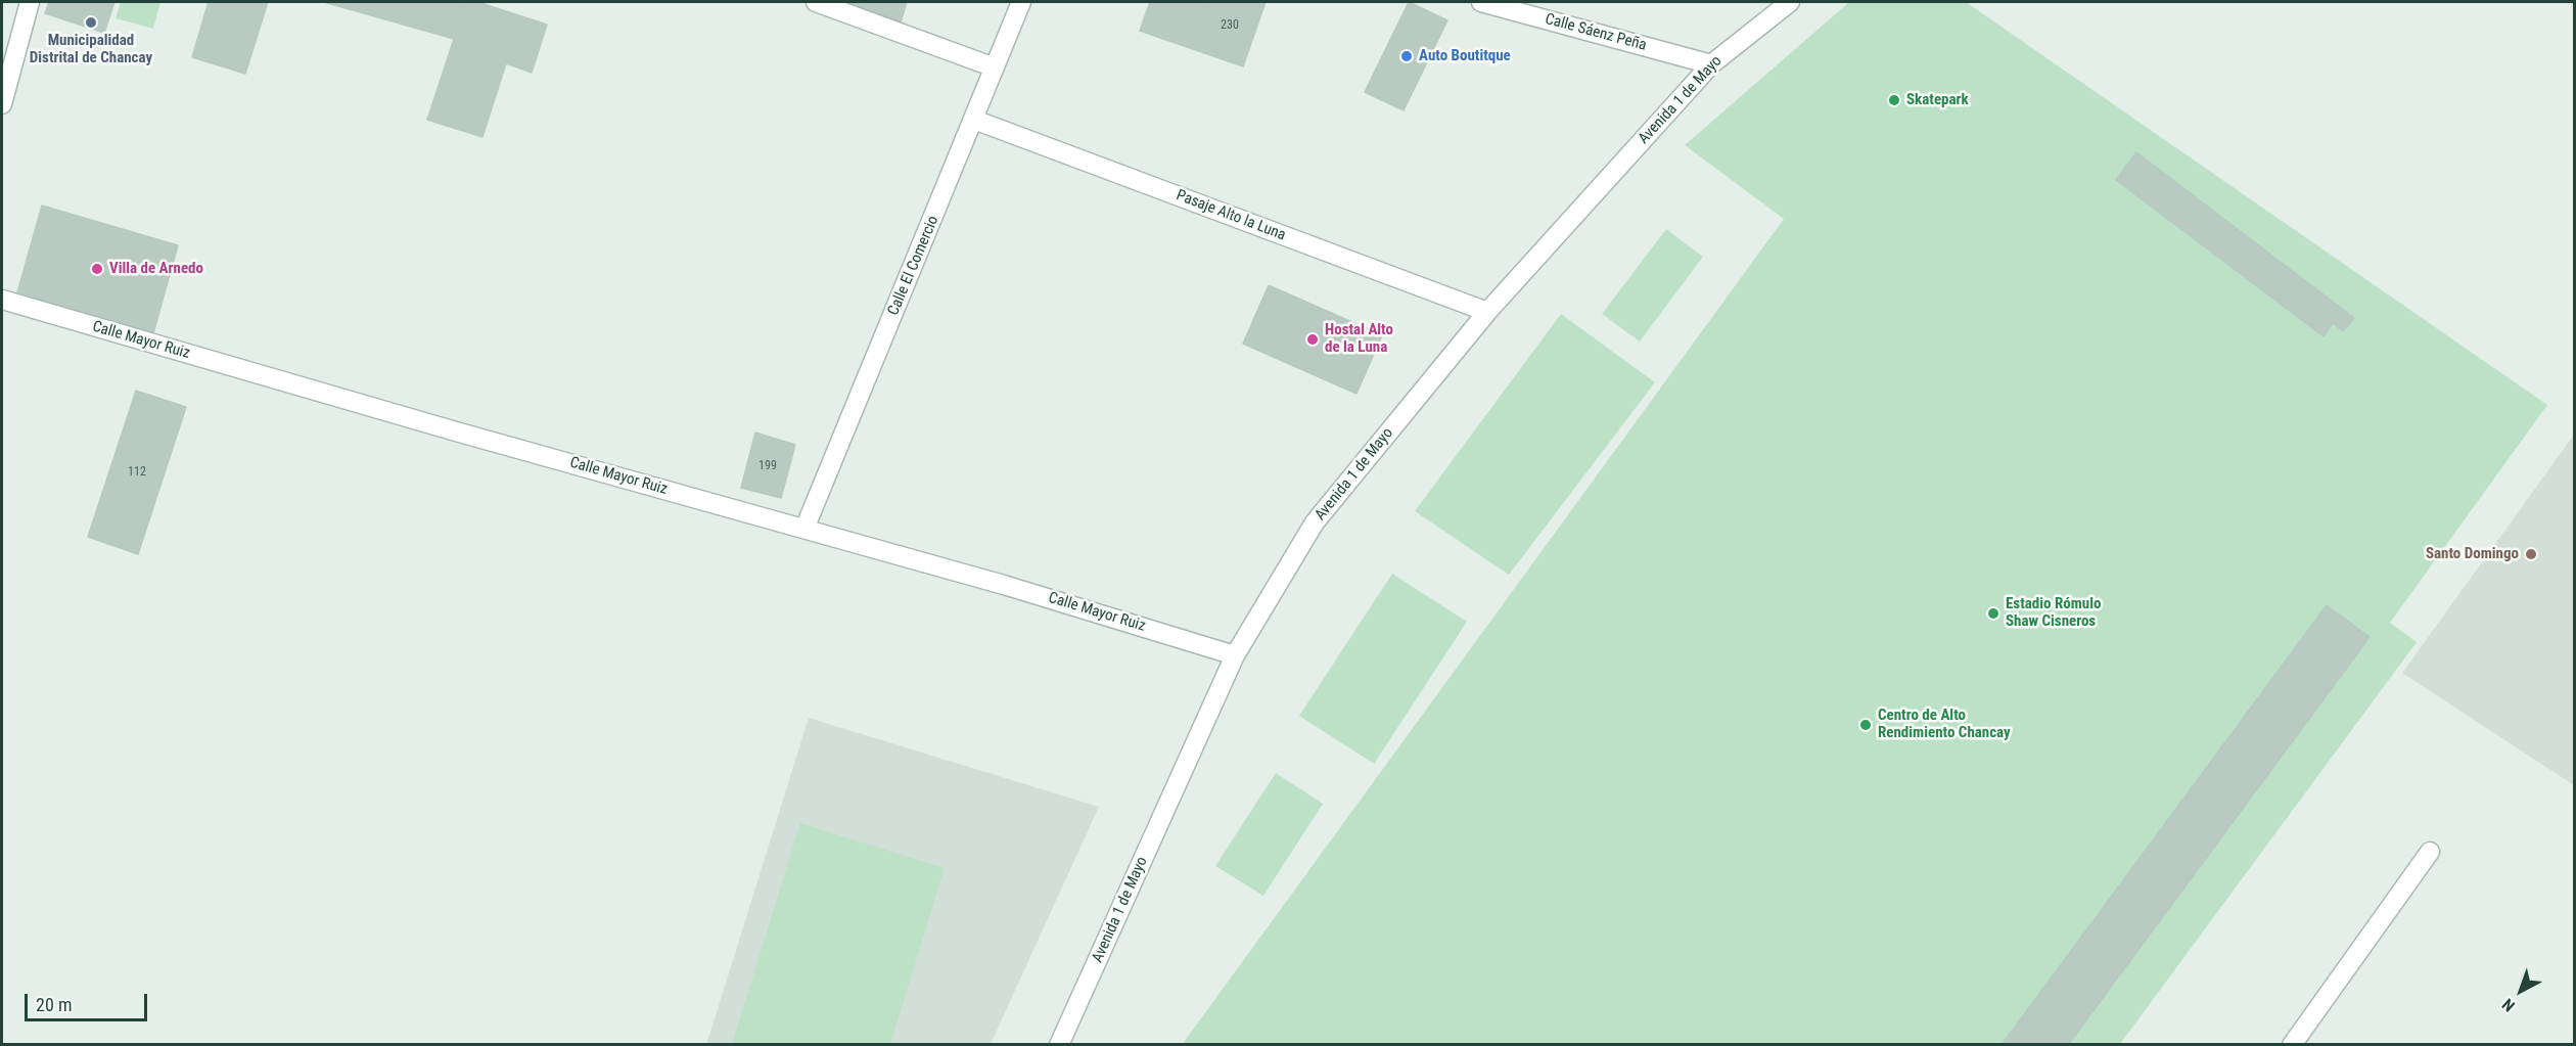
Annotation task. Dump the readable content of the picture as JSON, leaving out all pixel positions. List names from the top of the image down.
{
  "streets": {
    "street": [
      "Calle Sáenz Peña",
      "Avenida 1 de Mayo",
      "Pasaje Alto la Luna",
      "Calle El Comercio",
      "Calle Mayor Ruiz"
    ]
  },
  "crossings": [
    ["Calle Sáenz Peña", "Avenida 1 de Mayo"],
    ["Avenida 1 de Mayo", "Pasaje Alto la Luna"],
    ["Avenida 1 de Mayo", "Calle Mayor Ruiz"],
    ["Pasaje Alto la Luna", "Calle El Comercio"],
    ["Calle El Comercio", "Calle Mayor Ruiz"]
  ],
  "places": [
    "Municipalidad Distrital de Chancay",
    "Auto Boutitque",
    "Skatepark",
    "Villa de Arnedo",
    "Hostal Alto de la Luna",
    "Santo Domingo",
    "Estadio Rómulo Shaw Cisneros",
    "Centro de Alto Rendimiento Chancay"
  ],
  "house_numbers": ["230", "199", "112"],
  "scale_bar": "20 m",
  "north": "bottom left"
}
